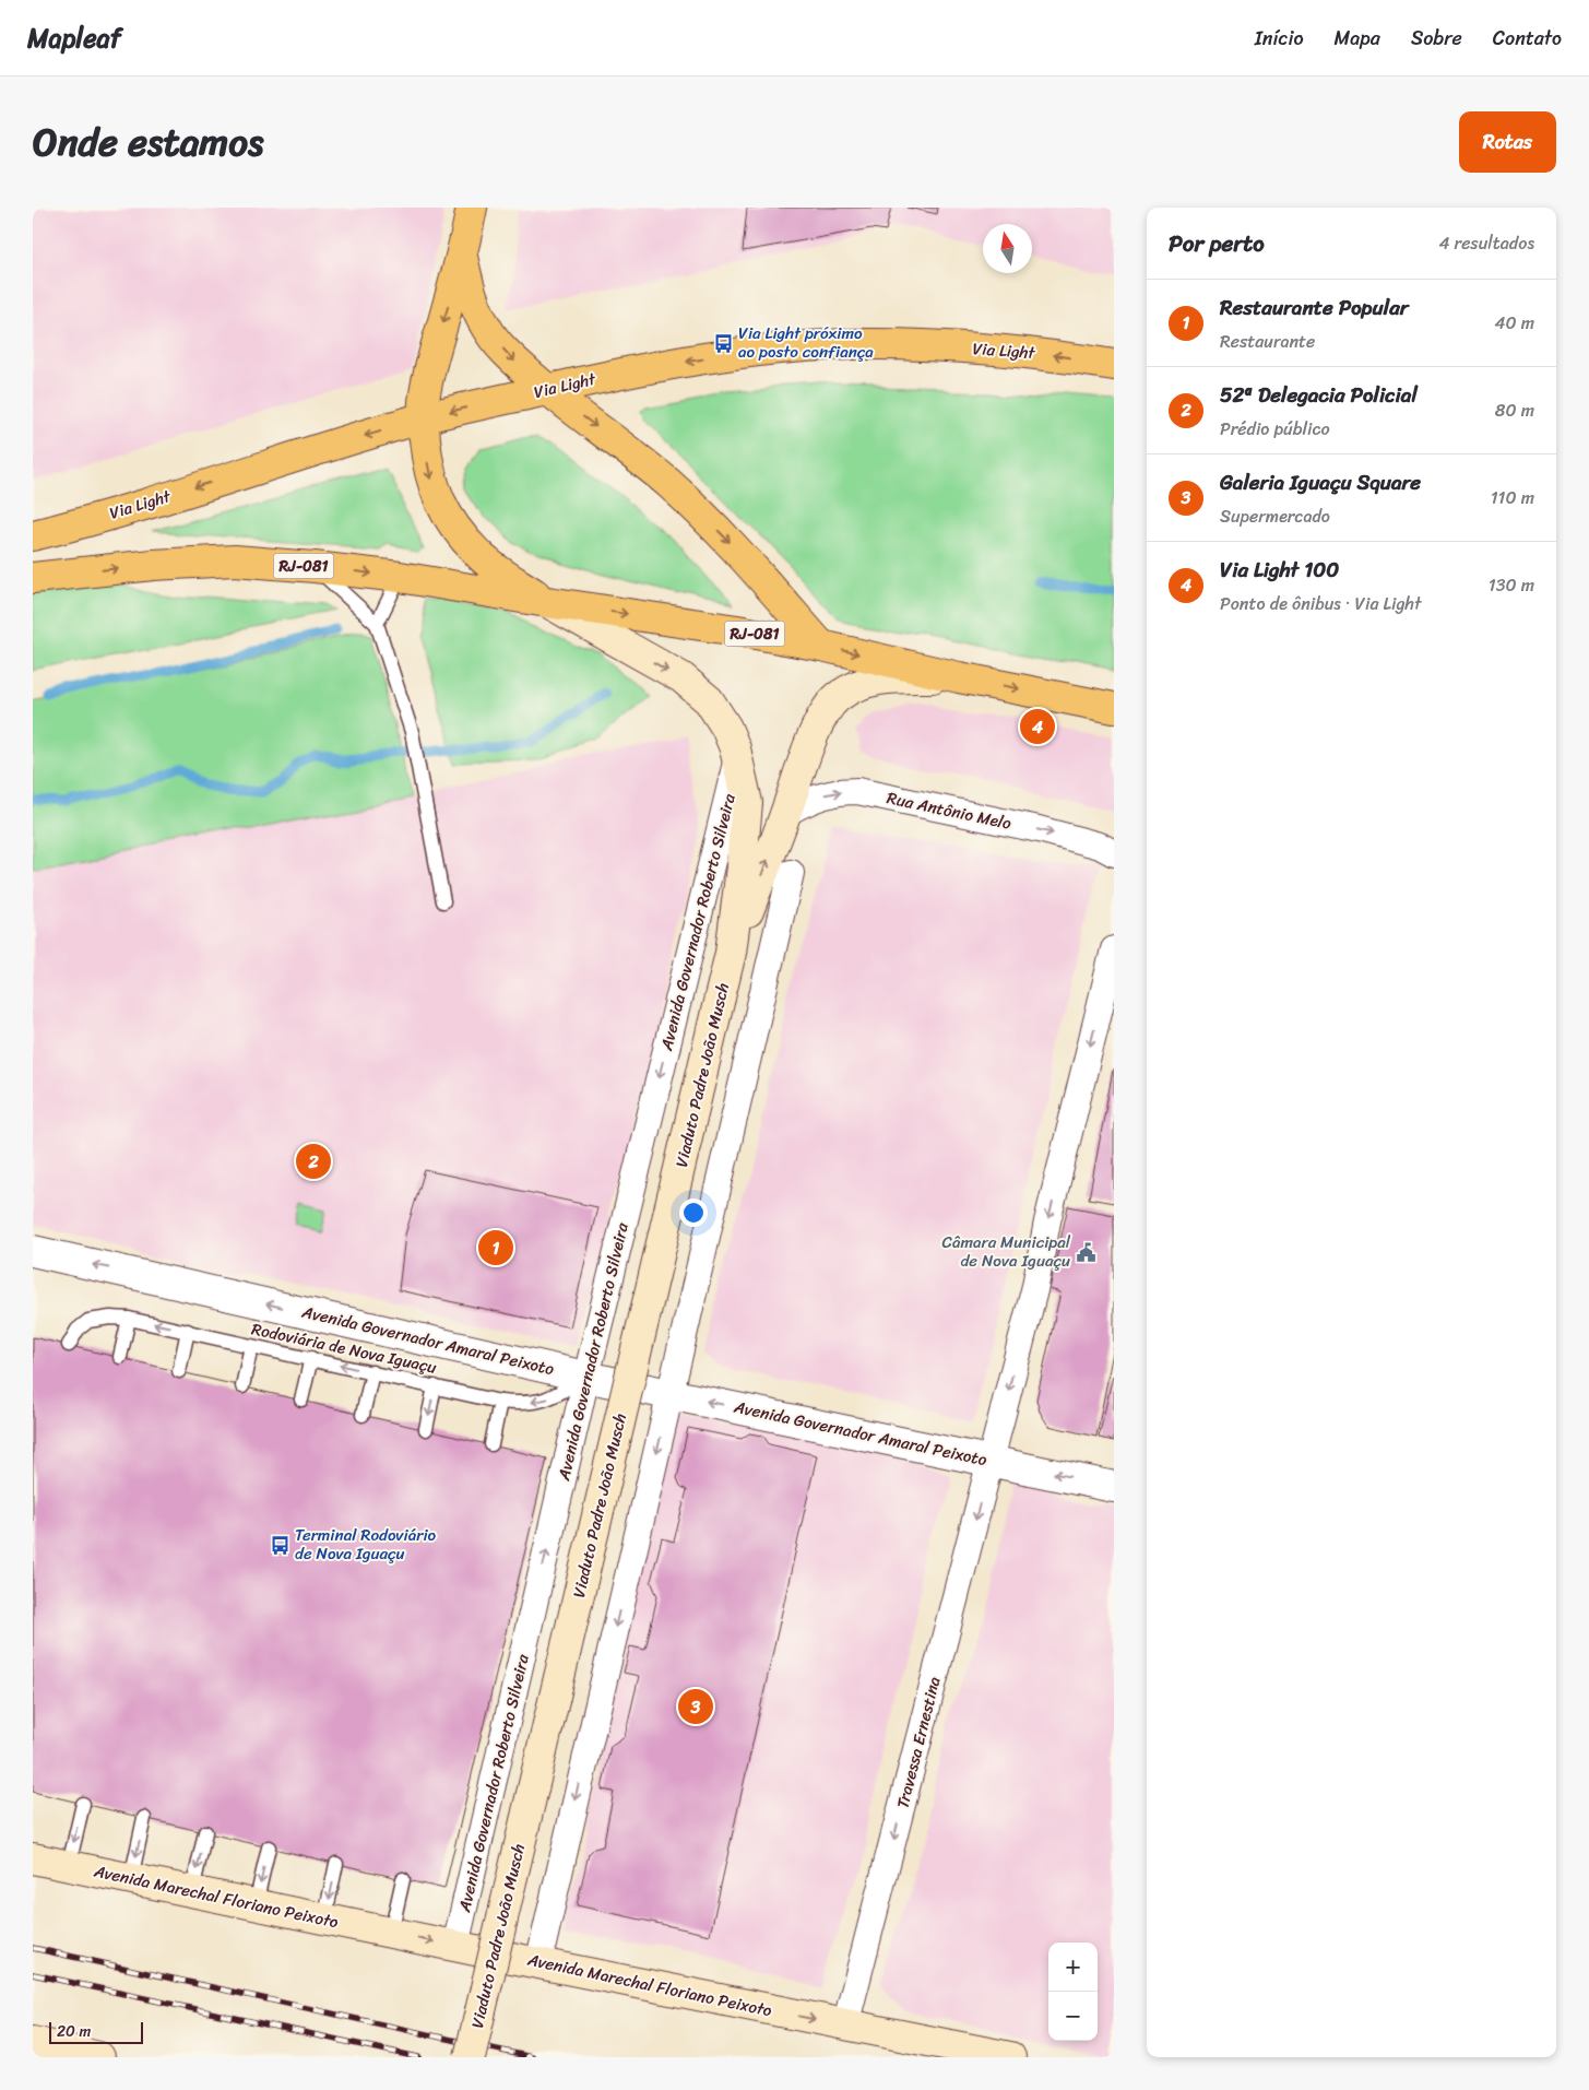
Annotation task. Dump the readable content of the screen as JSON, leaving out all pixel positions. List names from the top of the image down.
{
  "streets": {
    "main road": [
      "Via Light",
      "RJ-081",
      "Avenida Governador Roberto Silveira",
      "Viaduto Padre João Musch",
      "Avenida Marechal Floriano Peixoto"
    ],
    "street": ["Rua Antônio Melo", "Avenida Governador Amaral Peixoto", "Travessa Ernestina"],
    "lane": ["Rodoviária de Nova Iguaçu"]
  },
  "crossings": [
    ["Via Light", "Avenida Governador Roberto Silveira"],
    ["RJ-081", "Avenida Governador Roberto Silveira"],
    ["RJ-081", "Viaduto Padre João Musch"],
    ["Rua Antônio Melo", "Viaduto Padre João Musch"],
    ["Avenida Governador Roberto Silveira", "Viaduto Padre João Musch"],
    ["Avenida Governador Roberto Silveira", "Avenida Governador Amaral Peixoto"],
    ["Avenida Governador Roberto Silveira", "Rodoviária de Nova Iguaçu"],
    ["Avenida Governador Roberto Silveira", "Avenida Marechal Floriano Peixoto"],
    ["Avenida Governador Amaral Peixoto", "Rodoviária de Nova Iguaçu"],
    ["Avenida Governador Amaral Peixoto", "Travessa Ernestina"],
    ["Travessa Ernestina", "Avenida Marechal Floriano Peixoto"]
  ],
  "one_way": [
    "Rua Antônio Melo",
    "Avenida Governador Amaral Peixoto",
    "Rodoviária de Nova Iguaçu",
    "Travessa Ernestina",
    "Avenida Marechal Floriano Peixoto"
  ],
  "places": {
    "bus stop": ["Via Light próximo ao posto confiança", "Terminal Rodoviário de Nova Iguaçu"],
    "public building": ["Câmara Municipal de Nova Iguaçu"]
  },
  "scale_bar": "20 m",
  "north": "top",
  "page": {
    "header": "Mapleaf",
    "nav": [
      "Início",
      "Mapa",
      "Sobre",
      "Contato"
    ],
    "title": "Onde estamos",
    "buttons": "Rotas",
    "heading": ["Por perto", "4 resultados"],
    "list": [
      {
        "mark": "1",
        "name": "Restaurante Popular",
        "note": "Restaurante",
        "value": "40 m"
      },
      {
        "mark": "2",
        "name": "52ª Delegacia Policial",
        "note": "Prédio público",
        "value": "80 m"
      },
      {
        "mark": "3",
        "name": "Galeria Iguaçu Square",
        "note": "Supermercado",
        "value": "110 m"
      },
      {
        "mark": "4",
        "name": "Via Light 100",
        "note": "Ponto de ônibus · Via Light",
        "value": "130 m"
      }
    ],
    "pins": [
      "4",
      "2",
      "1",
      "3"
    ],
    "map_buttons": ["+", "−"],
    "scale": "20 m"
  }
}
